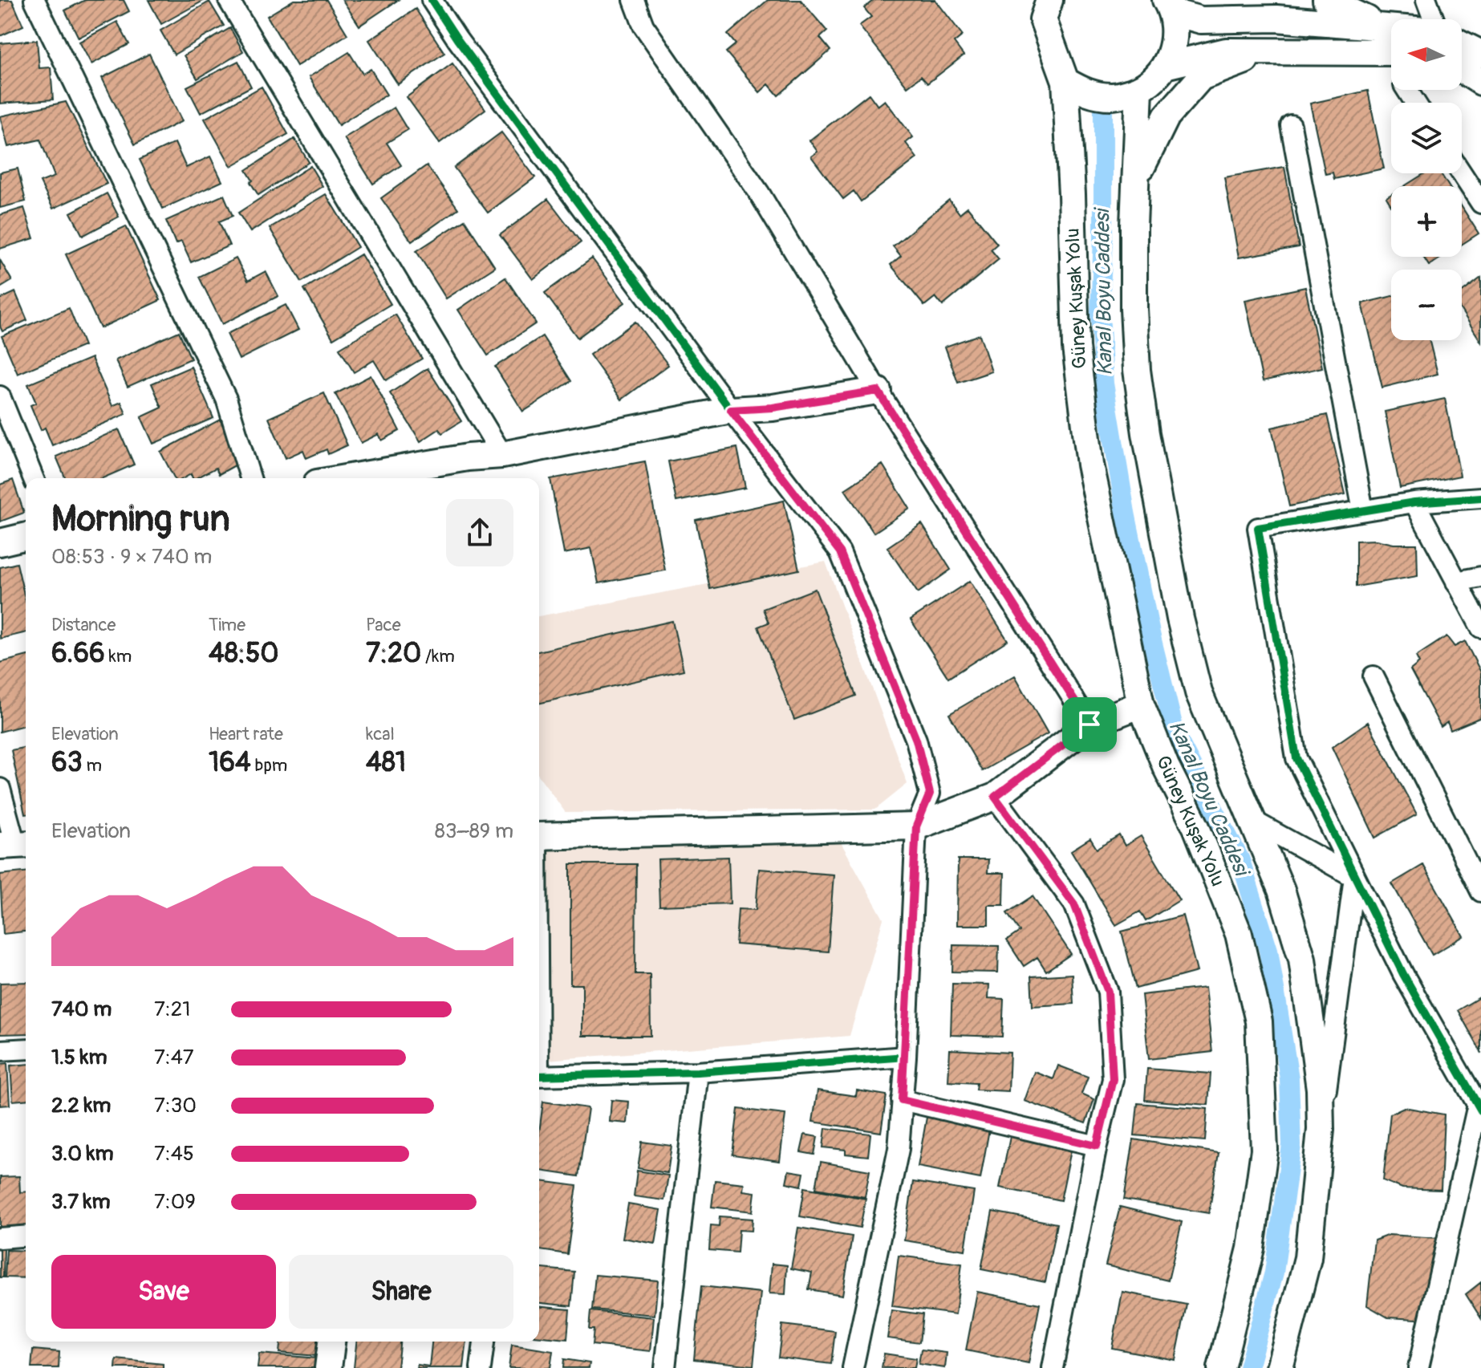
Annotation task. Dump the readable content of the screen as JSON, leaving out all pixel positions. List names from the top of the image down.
{
  "streets": {
    "main road": ["Güney Kuşak Yolu"]
  },
  "water": ["Kanal Boyu Caddesi"],
  "north": "left",
  "page": {
    "map_buttons": ["+", "−"],
    "heading": ["Morning run", "08:53 · 9 × 740 m"],
    "stats": [
      ["Distance", "6.66 km"],
      ["Time", "48:50"],
      ["Pace", "7:20 /km"],
      ["Elevation", "63 m"],
      ["Heart rate", "164 bpm"],
      ["kcal", "481"]
    ],
    "chart": ["Elevation", "83–89 m"],
    "list": [
      {
        "name": "740 m",
        "note": "7:21"
      },
      {
        "name": "1.5 km",
        "note": "7:47"
      },
      {
        "name": "2.2 km",
        "note": "7:30"
      },
      {
        "name": "3.0 km",
        "note": "7:45"
      },
      {
        "name": "3.7 km",
        "note": "7:09"
      }
    ],
    "buttons": ["Save", "Share"]
  }
}
